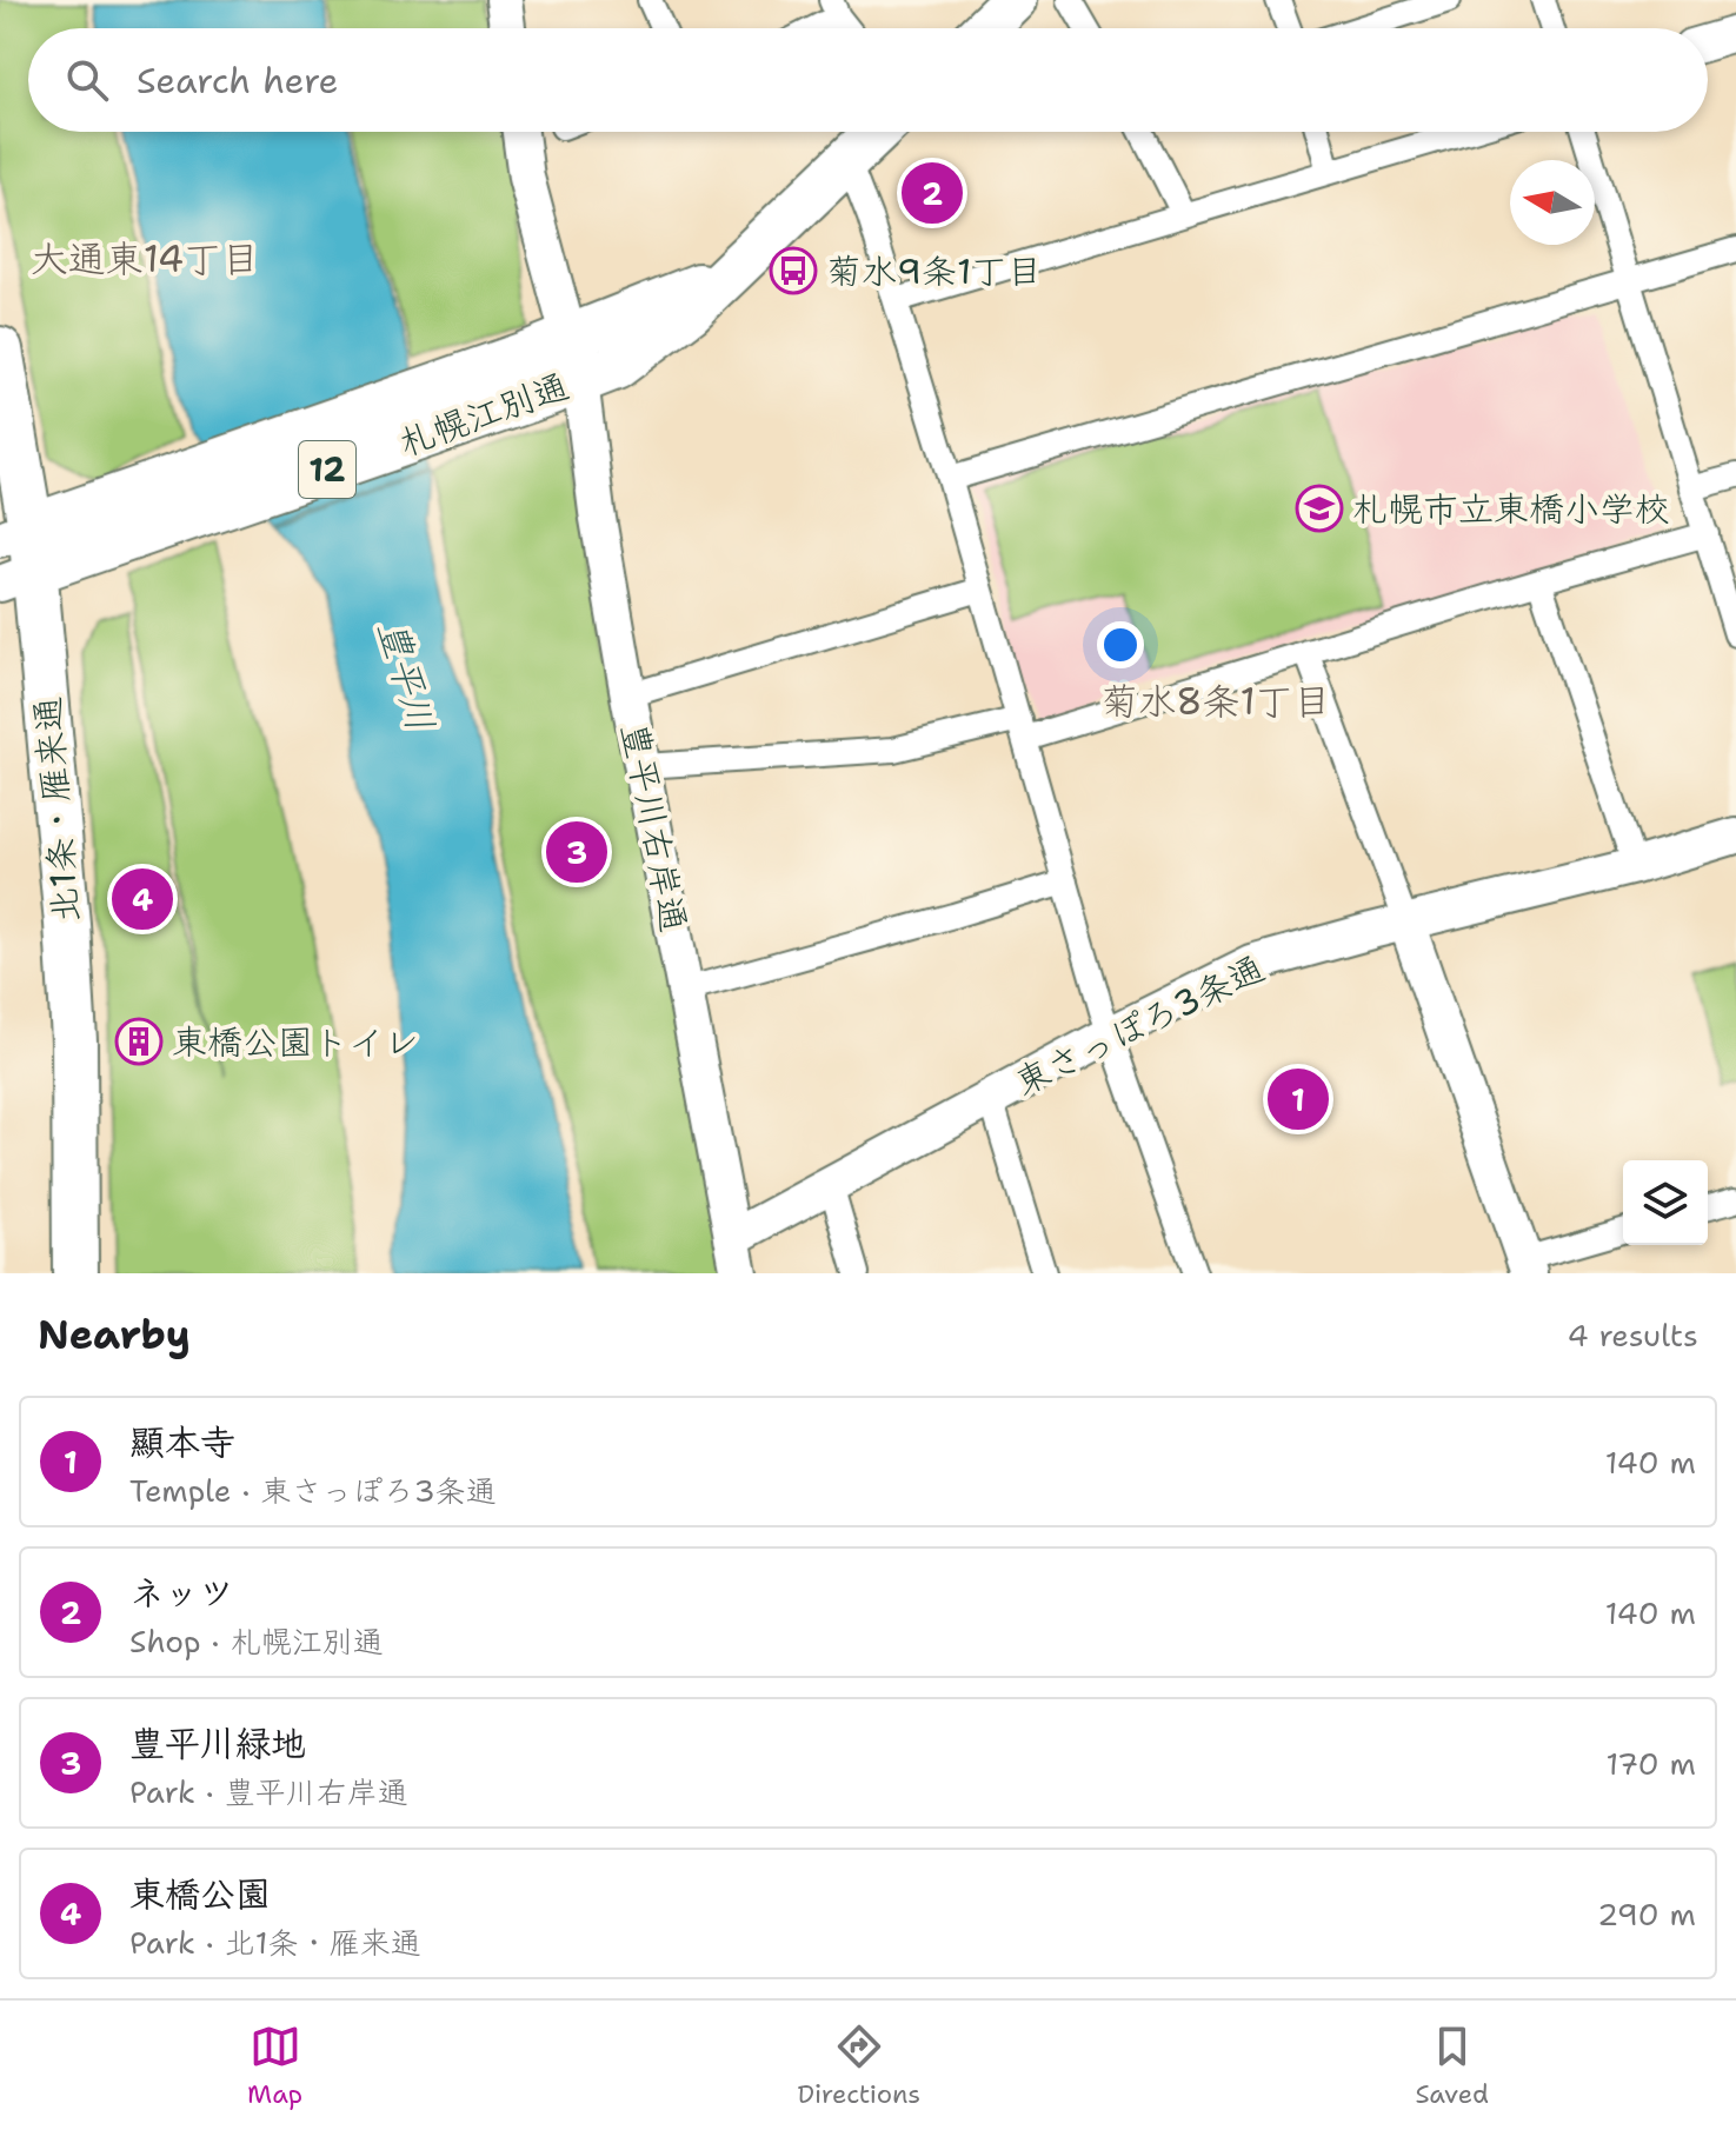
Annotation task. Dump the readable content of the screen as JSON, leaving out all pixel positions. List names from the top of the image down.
{
  "streets": {
    "highway": ["札幌江別通", "12", "北1条・雁来通"],
    "street": ["豊平川右岸通", "東さっぽろ3条通"]
  },
  "crossings": [
    ["札幌江別通", "北1条・雁来通"],
    ["札幌江別通", "豊平川右岸通"],
    ["豊平川右岸通", "東さっぽろ3条通"]
  ],
  "districts": ["大通東14丁目", "菊水8条1丁目"],
  "water": ["豊平川"],
  "places": {
    "bus stop": ["菊水9条1丁目"],
    "school or university": ["札幌市立東橋小学校"],
    "building": ["東橋公園トイレ"]
  },
  "north": "left",
  "page": {
    "search": "Search here",
    "pins": [
      "2",
      "3",
      "4",
      "1"
    ],
    "heading": ["Nearby", "4 results"],
    "list": [
      {
        "mark": "1",
        "name": "顯本寺",
        "note": "Temple · 東さっぽろ3条通",
        "value": "140 m"
      },
      {
        "mark": "2",
        "name": "ネッツ",
        "note": "Shop · 札幌江別通",
        "value": "140 m"
      },
      {
        "mark": "3",
        "name": "豊平川緑地",
        "note": "Park · 豊平川右岸通",
        "value": "170 m"
      },
      {
        "mark": "4",
        "name": "東橋公園",
        "note": "Park · 北1条・雁来通",
        "value": "290 m"
      }
    ],
    "nav": ["Map", "Directions", "Saved"]
  }
}
